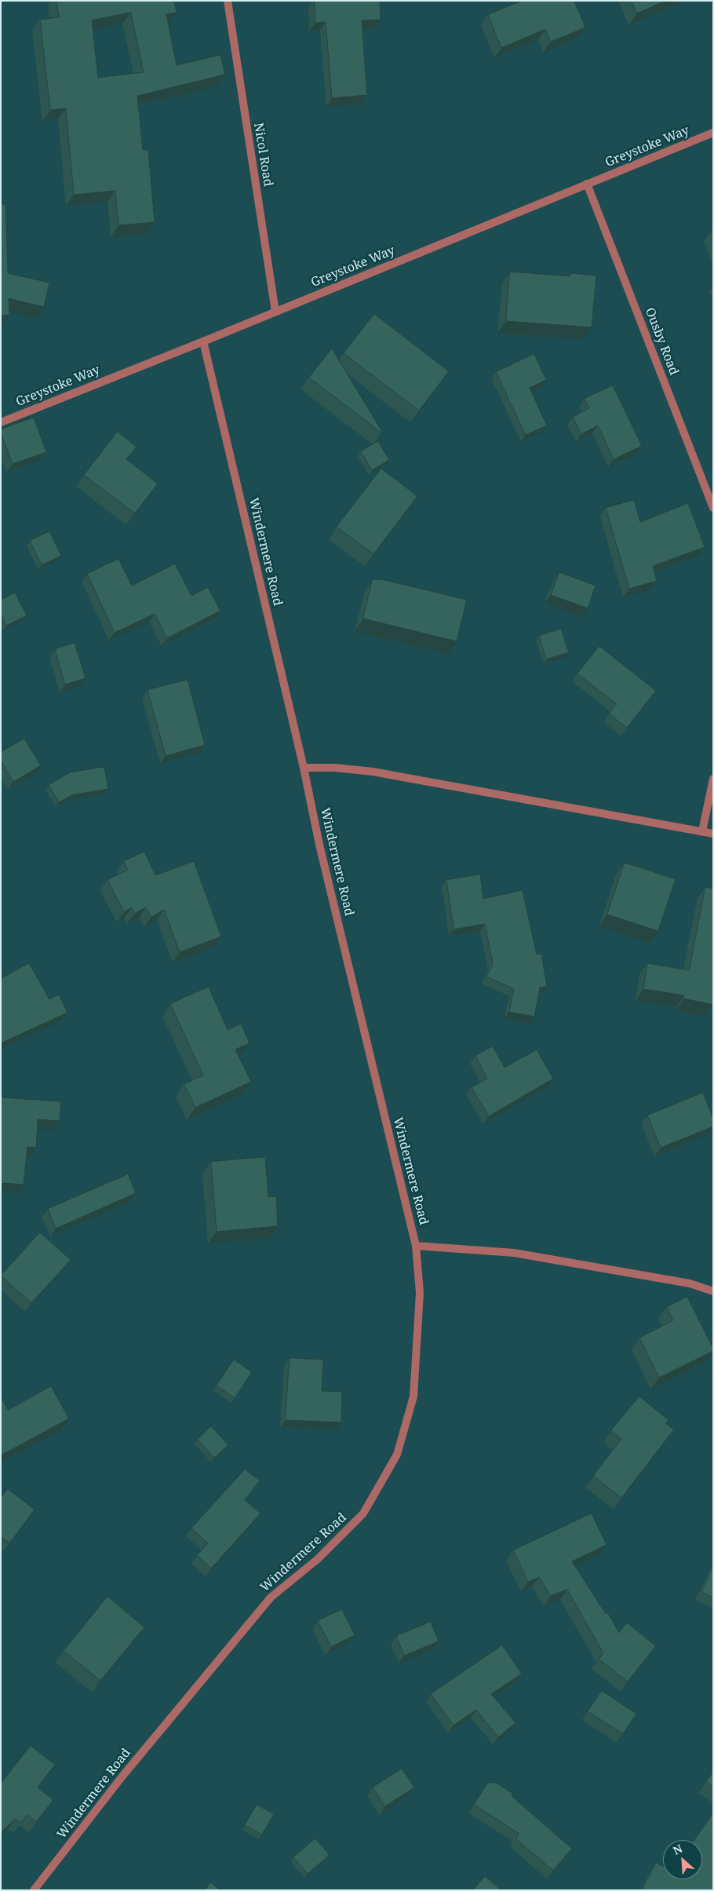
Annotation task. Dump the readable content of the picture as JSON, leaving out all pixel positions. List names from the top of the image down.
{
  "streets": {
    "street": [
      "Greystoke Way",
      "Nicol Road",
      "Ousby Road",
      "Windermere Road"
    ]
  },
  "crossings": [
    ["Greystoke Way", "Nicol Road"],
    ["Greystoke Way", "Ousby Road"],
    ["Greystoke Way", "Windermere Road"]
  ],
  "north": "top left"
}
